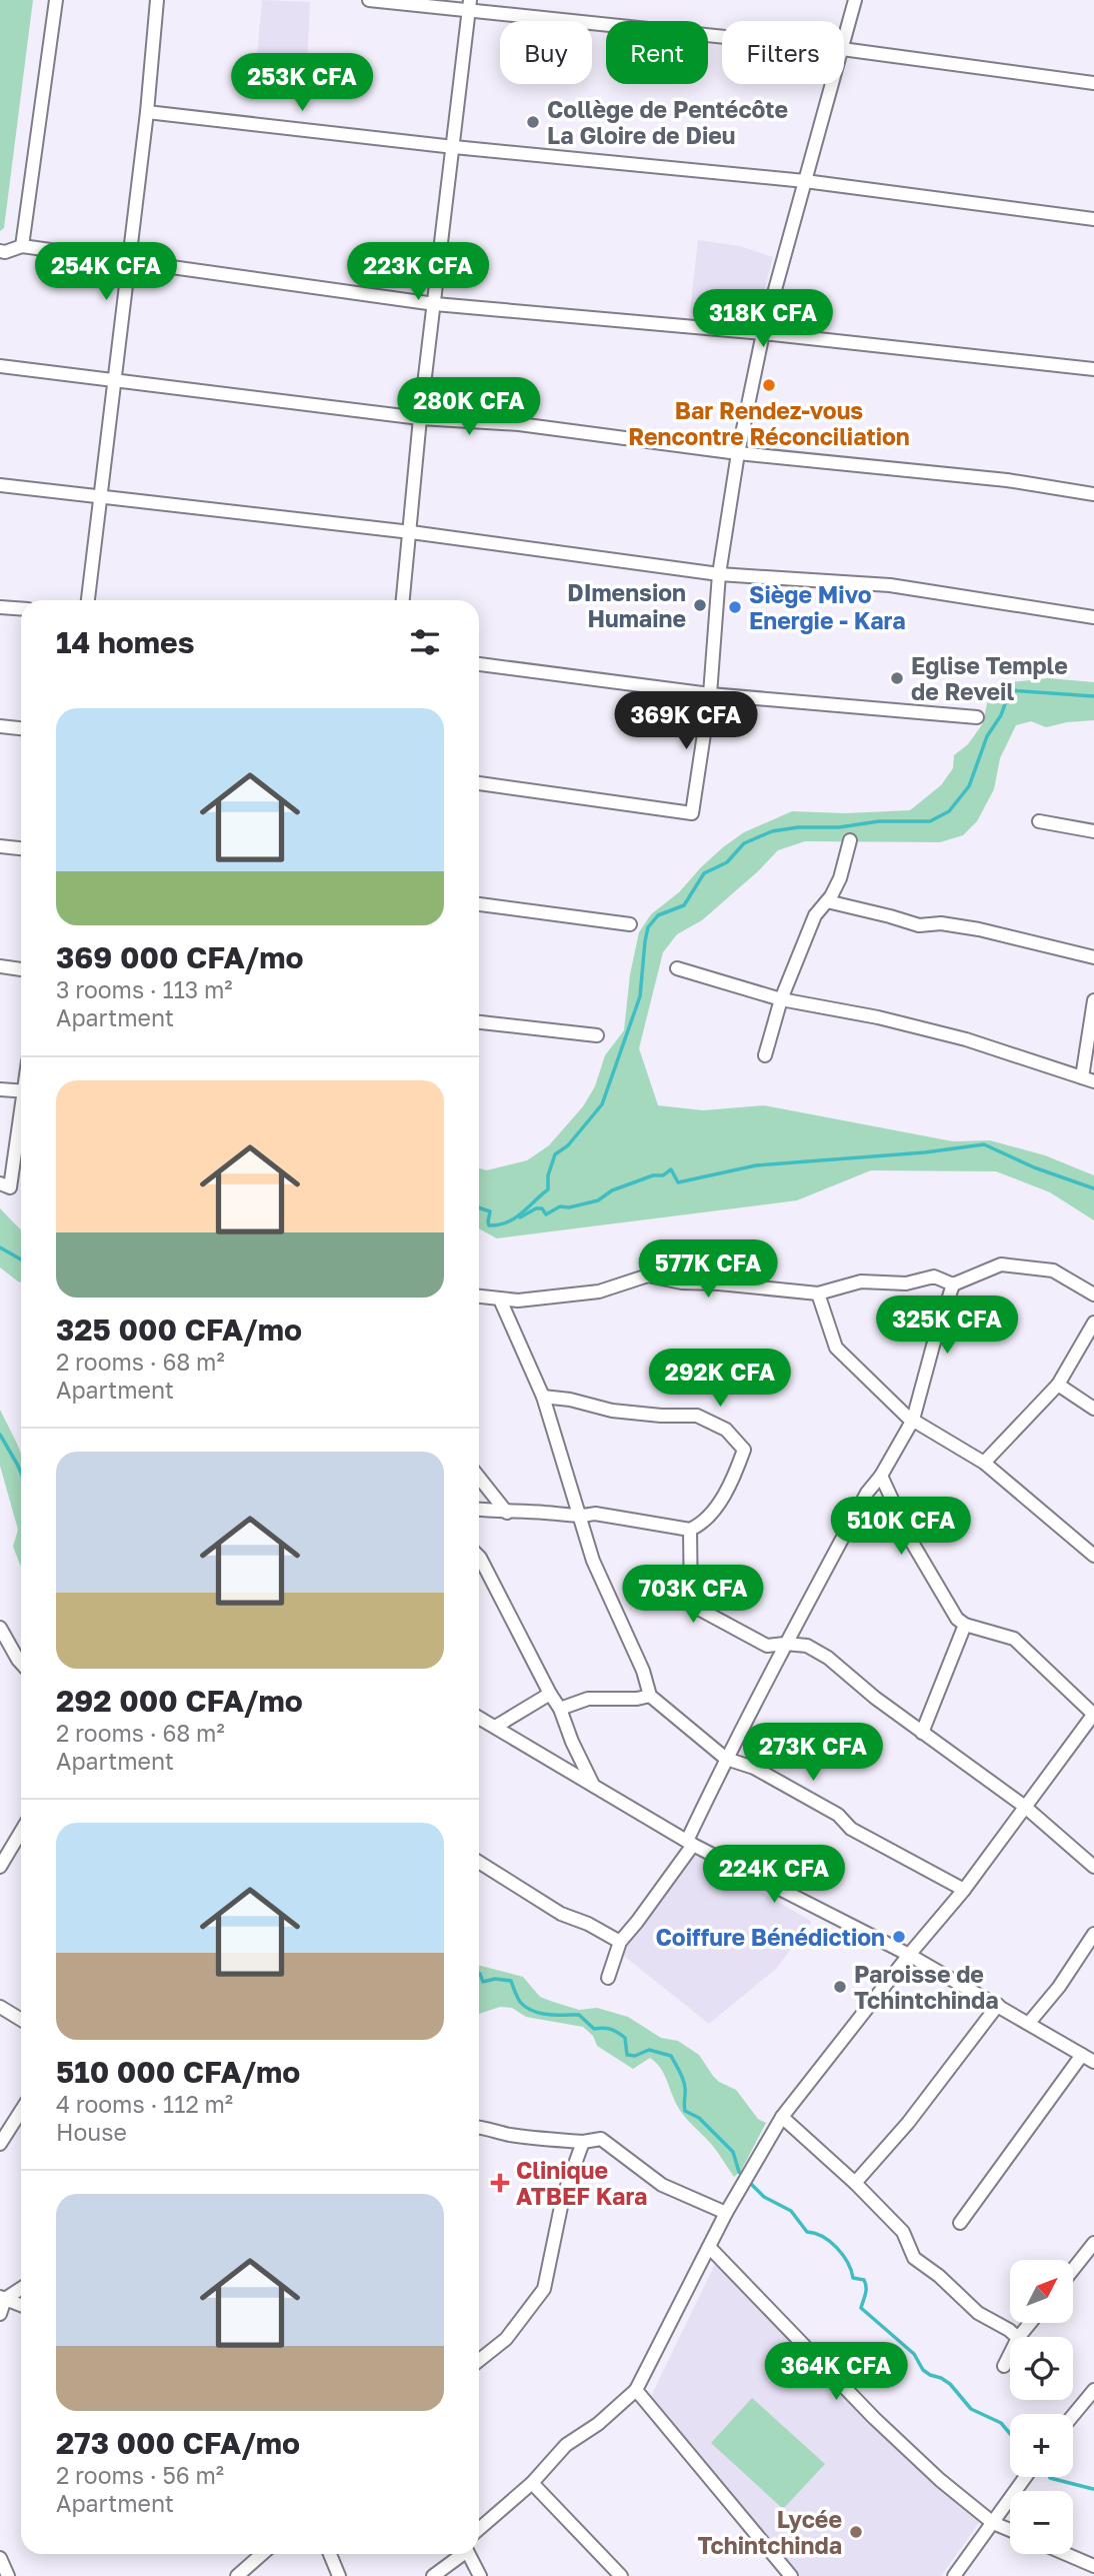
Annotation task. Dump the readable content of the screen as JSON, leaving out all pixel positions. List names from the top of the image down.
{
  "places": {
    "other": [
      "Collège de Pentécôte La Gloire de Dieu",
      "Bar Rendez-vous Rencontre Réconciliation",
      "DImension Humaine",
      "Siège Mivo Energie - Kara",
      "Eglise Temple de Reveil",
      "Coiffure Bénédiction",
      "Paroisse de Tchintchinda",
      "Lycée Tchintchinda"
    ],
    "health": ["Clinique ATBEF Kara"]
  },
  "north": "top right",
  "page": {
    "chip": ["Buy", "Rent", "Filters"],
    "price": [
      "253K CFA",
      "254K CFA",
      "223K CFA",
      "318K CFA",
      "280K CFA",
      "369K CFA",
      "577K CFA",
      "325K CFA",
      "292K CFA",
      "510K CFA",
      "703K CFA",
      "273K CFA",
      "224K CFA",
      "364K CFA"
    ],
    "heading": "14 homes",
    "list": [
      {
        "name": "369 000 CFA/mo",
        "note": "3 rooms · 113 m² · Apartment"
      },
      {
        "name": "325 000 CFA/mo",
        "note": "2 rooms · 68 m² · Apartment"
      },
      {
        "name": "292 000 CFA/mo",
        "note": "2 rooms · 68 m² · Apartment"
      },
      {
        "name": "510 000 CFA/mo",
        "note": "4 rooms · 112 m² · House"
      },
      {
        "name": "273 000 CFA/mo",
        "note": "2 rooms · 56 m² · Apartment"
      }
    ],
    "map_buttons": ["+", "−"]
  }
}
